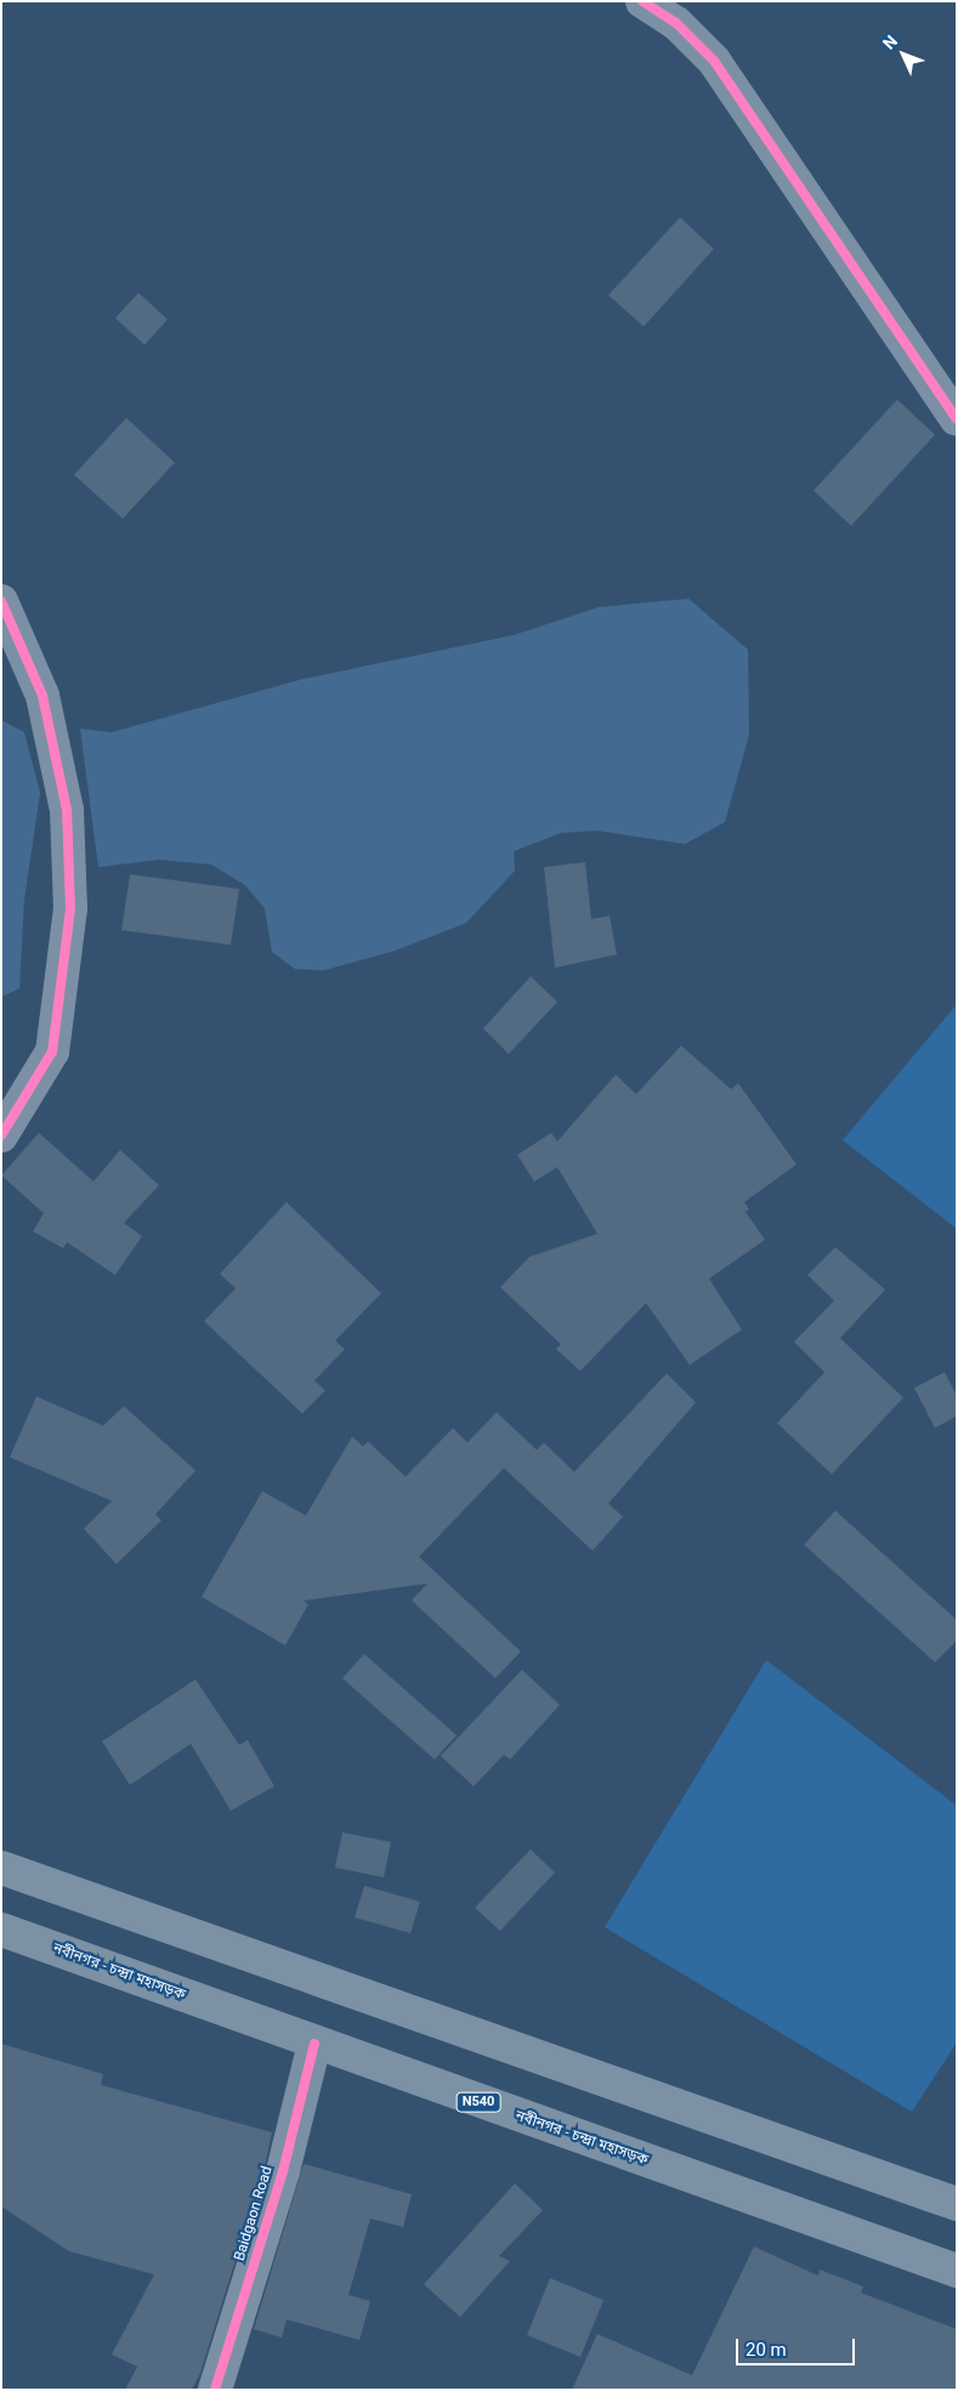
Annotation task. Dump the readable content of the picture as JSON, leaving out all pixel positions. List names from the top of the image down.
{
  "streets": {
    "highway": ["নবীনগর - চন্দ্রা মহাসড়ক", "N540"],
    "street": ["Baidgaon Road"]
  },
  "crossings": [
    ["নবীনগর - চন্দ্রা মহাসড়ক", "Baidgaon Road"]
  ],
  "scale_bar": "20 m",
  "north": "top left"
}
